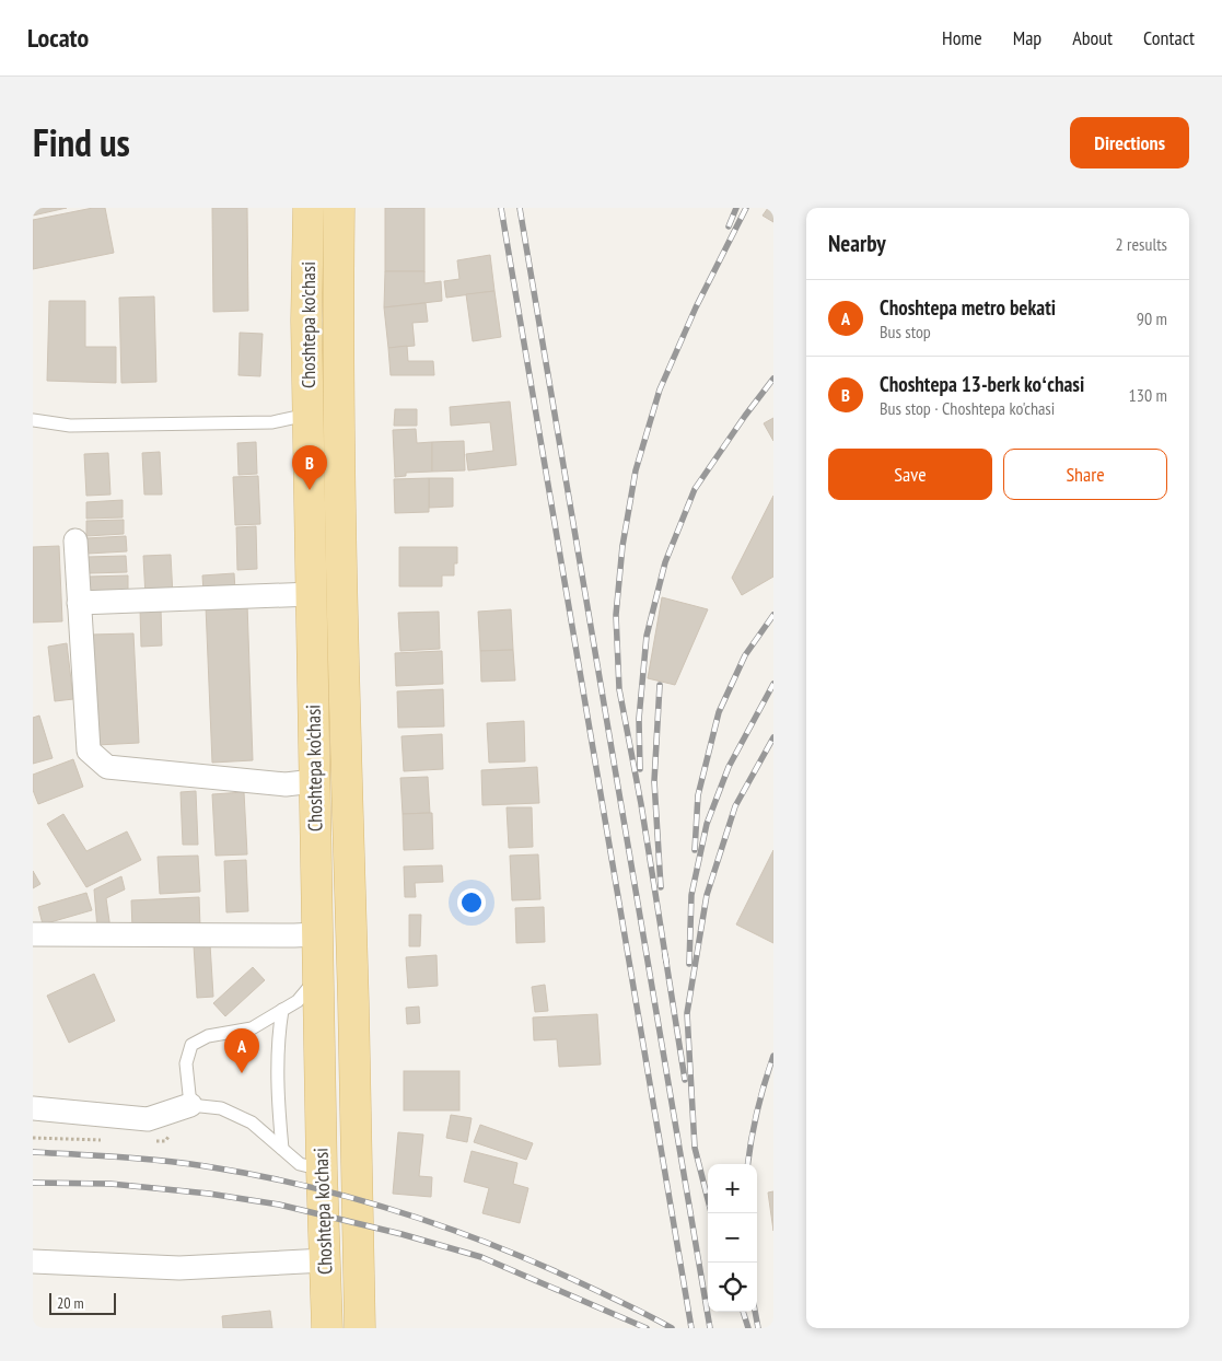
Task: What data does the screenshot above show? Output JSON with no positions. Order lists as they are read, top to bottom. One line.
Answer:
{"streets":{"main road":["Choshtepa ko'chasi"]},"scale_bar":"20 m","page":{"header":"Locato","nav":["Home","Map","About","Contact"],"title":"Find us","buttons":["Directions",["Save","Share"]],"heading":["Nearby","2 results"],"list":[{"mark":"A","name":"Choshtepa metro bekati","note":"Bus stop","value":"90 m"},{"mark":"B","name":"Choshtepa 13-berk koʻchasi","note":"Bus stop · Choshtepa ko'chasi","value":"130 m"}],"pins":["B","A"],"map_buttons":["+","−"],"scale":"20 m"}}
